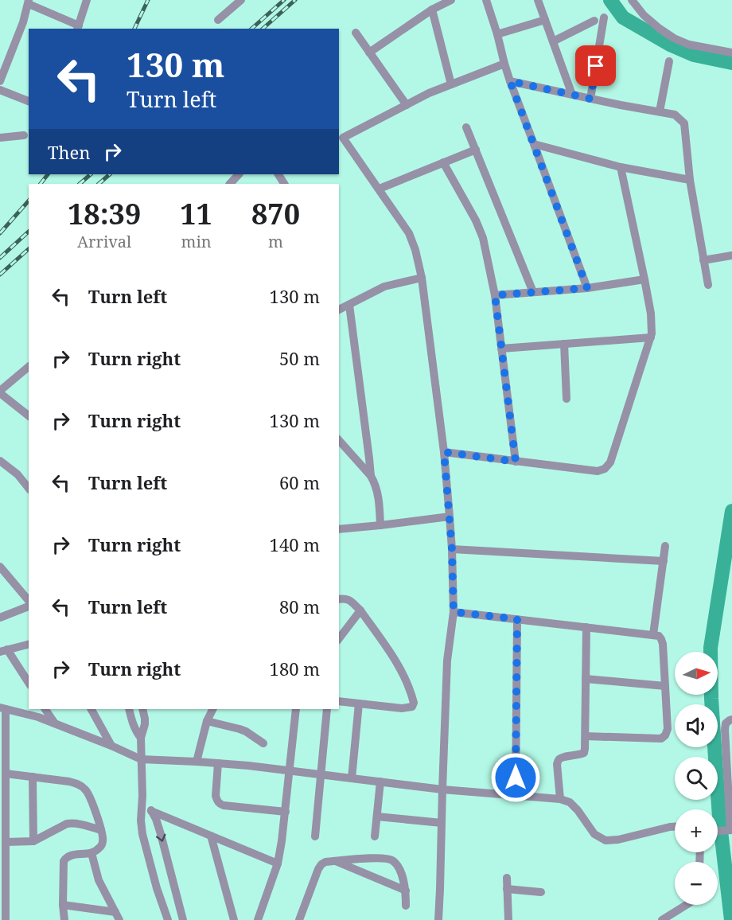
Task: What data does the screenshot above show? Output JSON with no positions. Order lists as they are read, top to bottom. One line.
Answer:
{"north":"right","page":{"turn":["130 m","Turn left"],"then":"Then","eta":["18:39","Arrival","11","min","870","m"],"list":[{"name":"Turn left","value":"130 m"},{"name":"Turn right","value":"50 m"},{"name":"Turn right","value":"130 m"},{"name":"Turn left","value":"60 m"},{"name":"Turn right","value":"140 m"},{"name":"Turn left","value":"80 m"},{"name":"Turn right","value":"180 m"}],"map_buttons":["+","−"]}}
